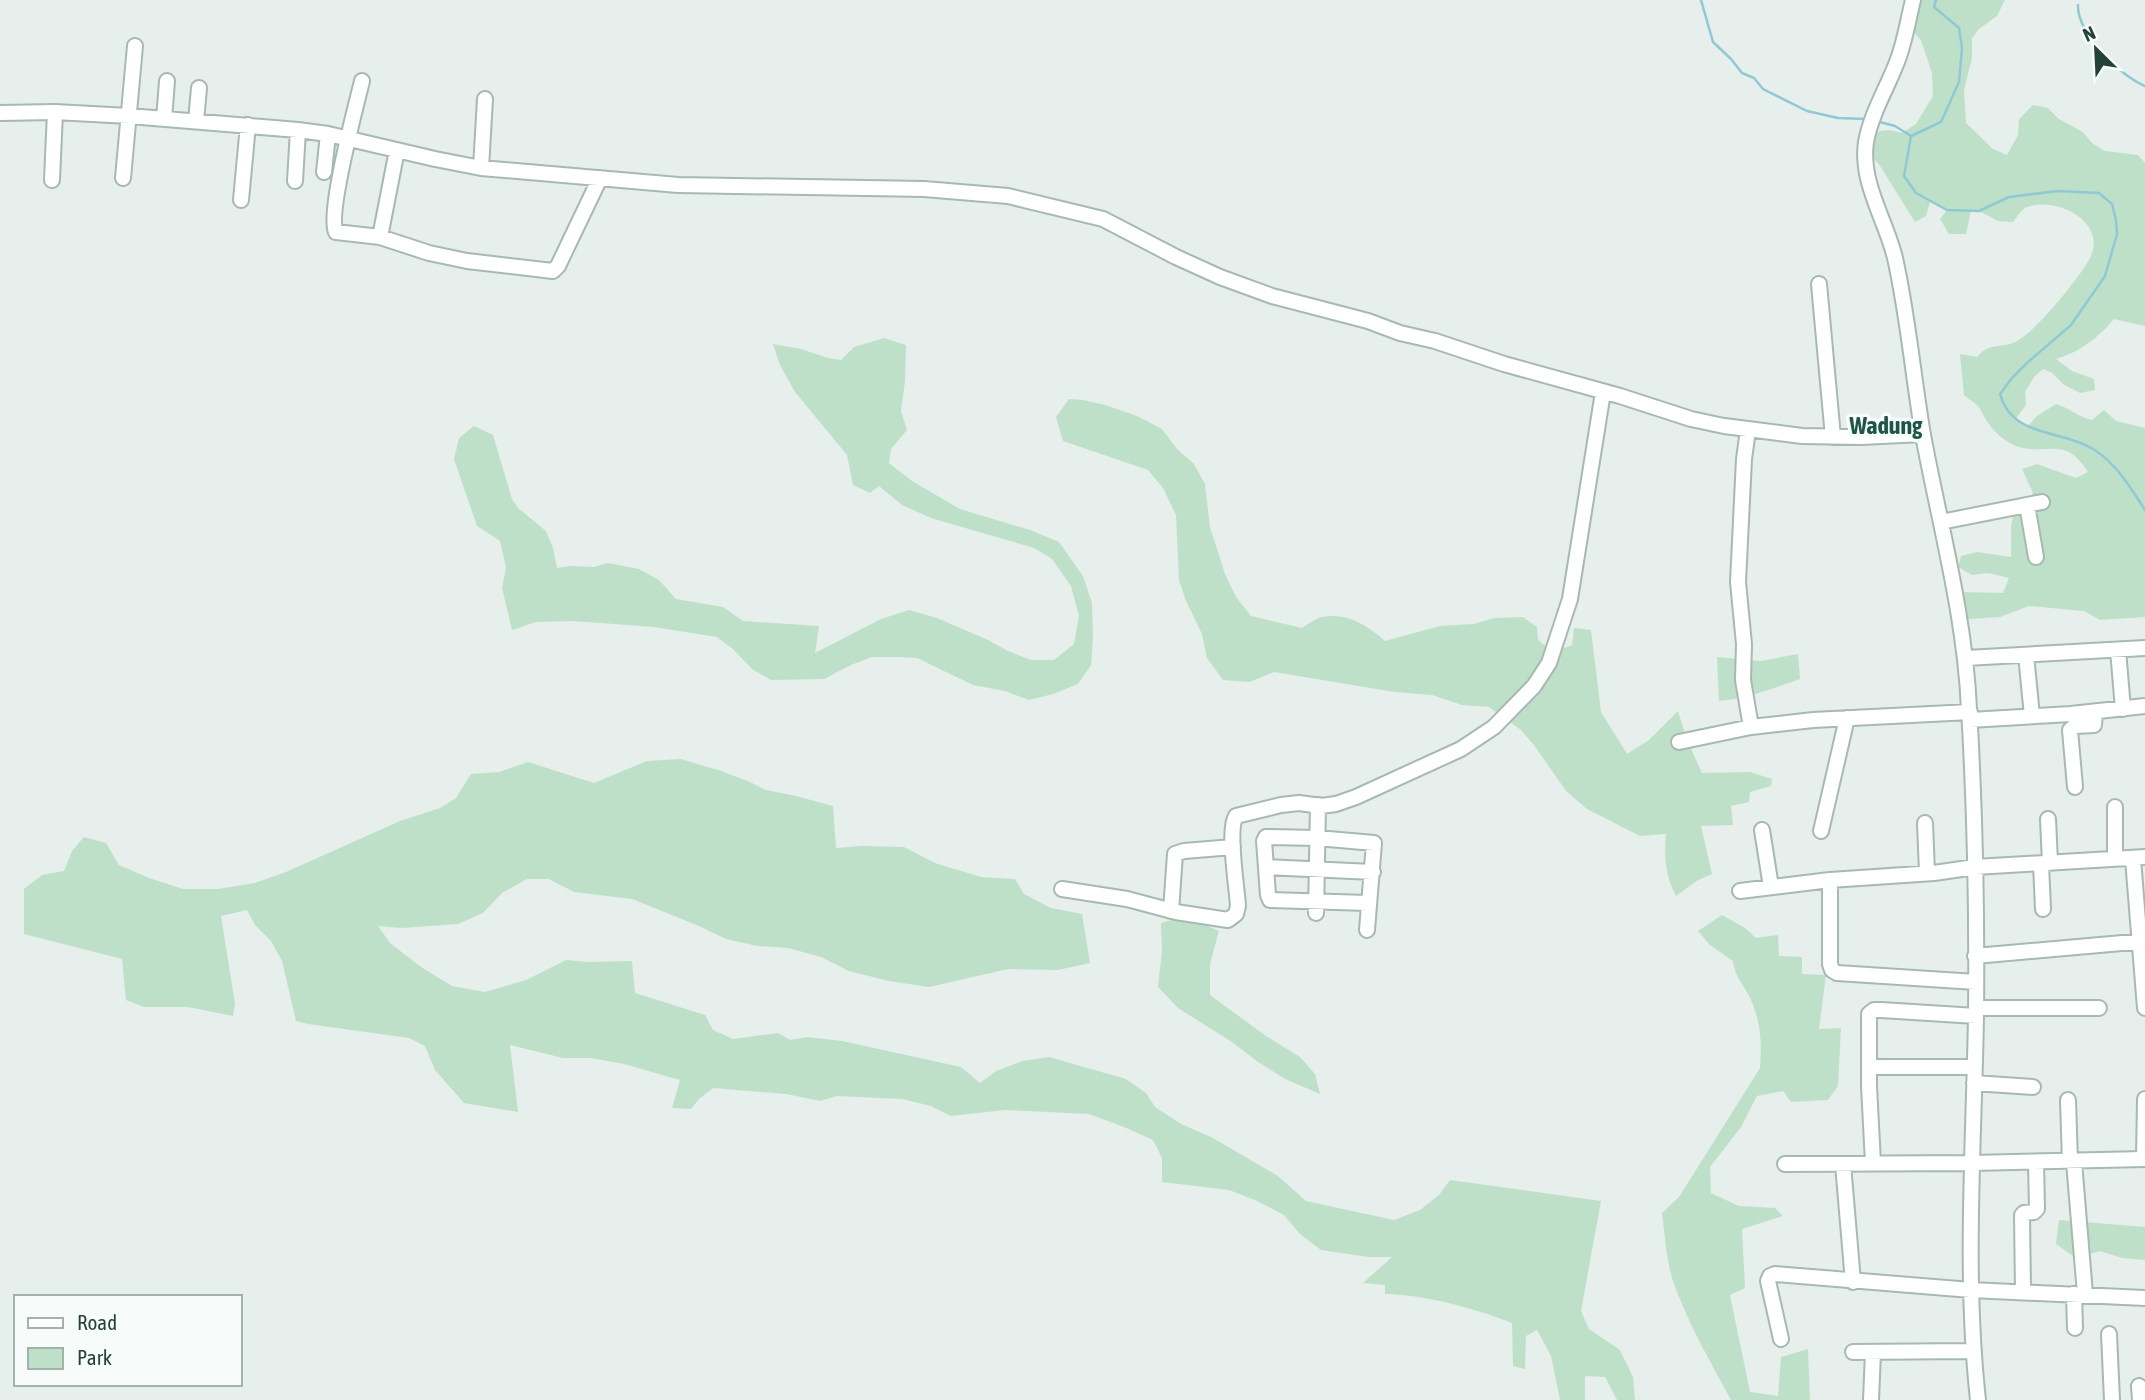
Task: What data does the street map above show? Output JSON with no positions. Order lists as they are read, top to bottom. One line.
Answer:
{"districts":["Wadung"],"legend":["Road","Park"],"north":"top left"}
